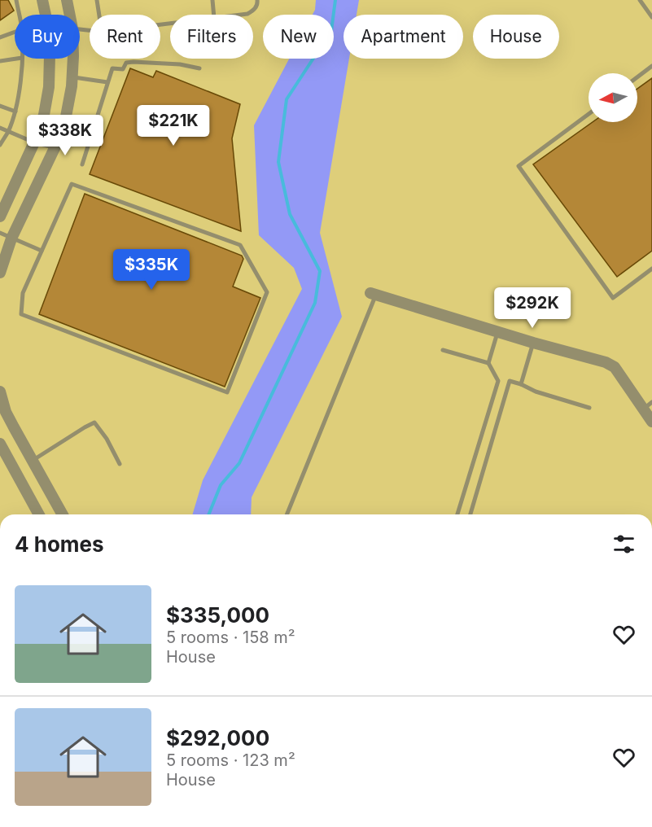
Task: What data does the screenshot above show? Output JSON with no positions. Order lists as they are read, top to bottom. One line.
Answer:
{"north":"left","page":{"chip":["Buy","Rent","Filters","New","Apartment","House"],"price":["$221K","$338K","$335K","$292K"],"heading":"4 homes","list":[{"name":"$335,000","note":"5 rooms · 158 m² · House"},{"name":"$292,000","note":"5 rooms · 123 m² · House"}]}}
